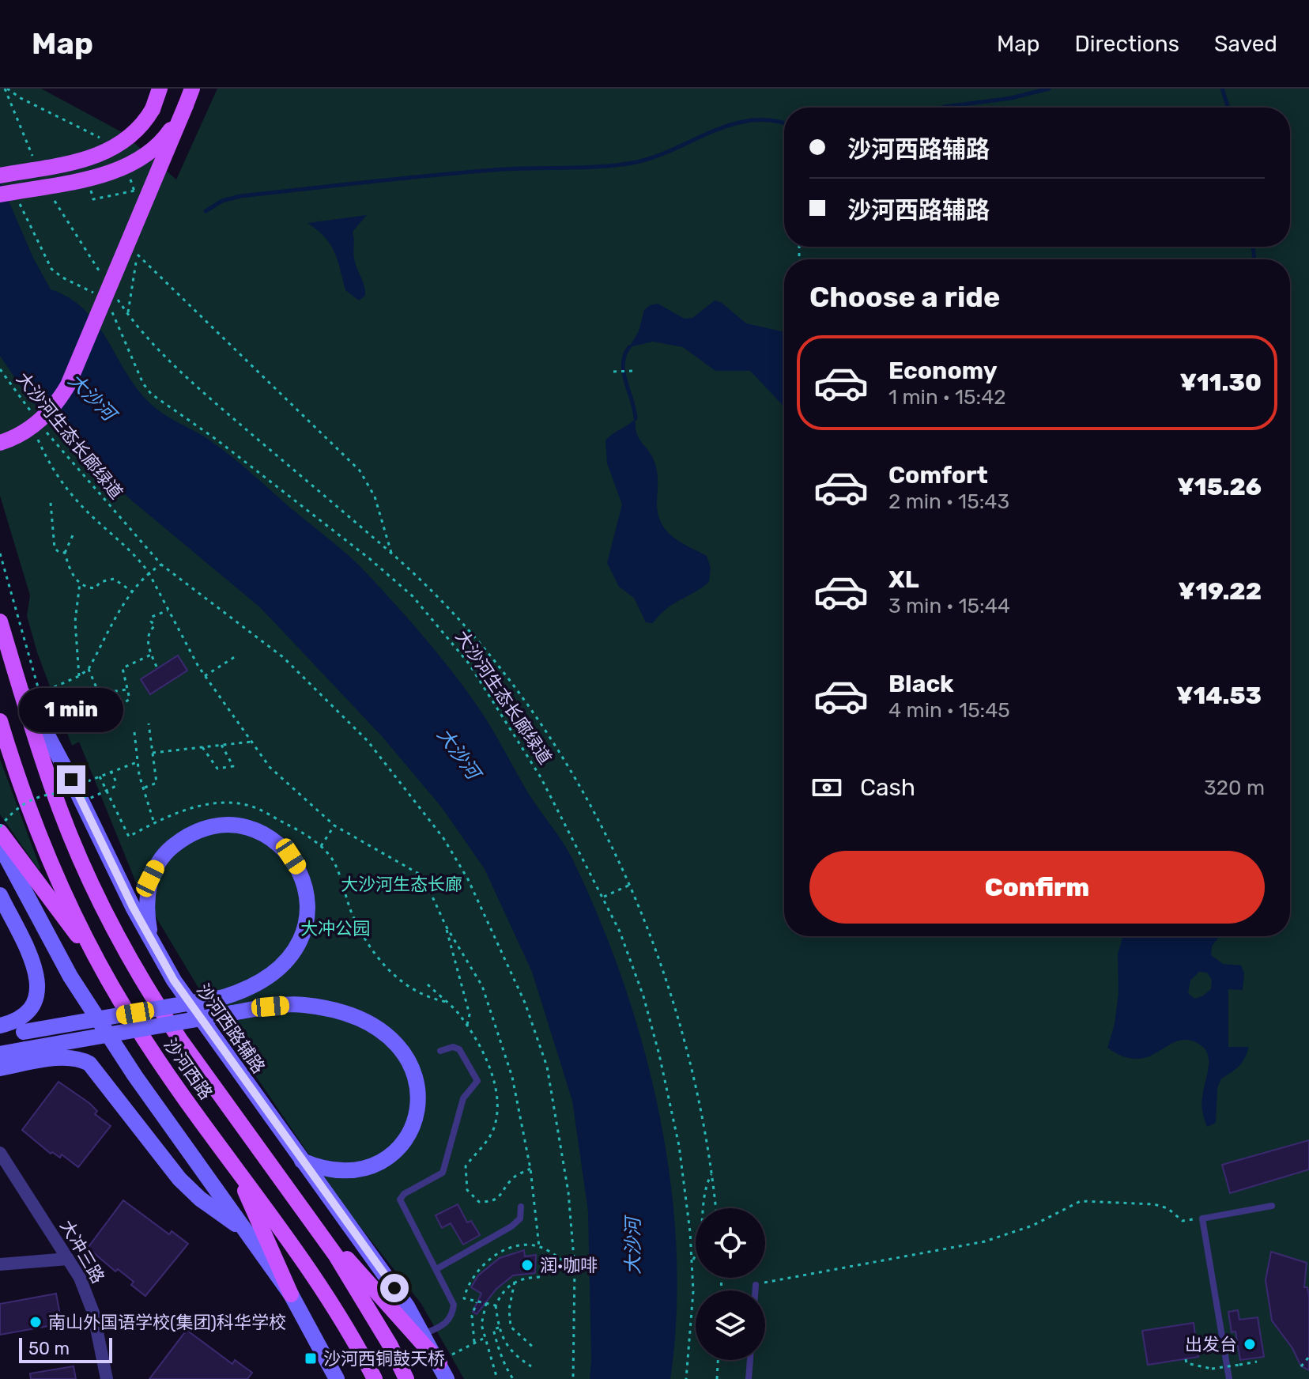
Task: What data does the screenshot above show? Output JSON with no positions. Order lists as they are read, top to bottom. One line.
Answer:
{"streets":{"main road":["沙河西路辅路","沙河西路"],"street":["大冲三路"],"path":["大沙河生态长廊绿道"]},"crossings":[["沙河西路辅路","沙河西路"]],"water":["大沙河"],"parks":["大沙河生态长廊","大冲公园"],"places":{"other":["润·咖啡","南山外国语学校(集团)科华学校","出发台"],"transit":["沙河西铜鼓天桥"]},"scale_bar":"50 m","page":{"header":"Map","nav":["Map","Directions","Saved"],"banner":["沙河西路辅路","沙河西路辅路"],"heading":"Choose a ride","list":[{"name":"Economy","note":"1 min · 15:42","value":"¥11.30"},{"name":"Comfort","note":"2 min · 15:43","value":"¥15.26"},{"name":"XL","note":"3 min · 15:44","value":"¥19.22"},{"name":"Black","note":"4 min · 15:45","value":"¥14.53"}],"bubble":"1 min","pay":["Cash","320 m"],"buttons":"Confirm","scale":"50 m"}}
